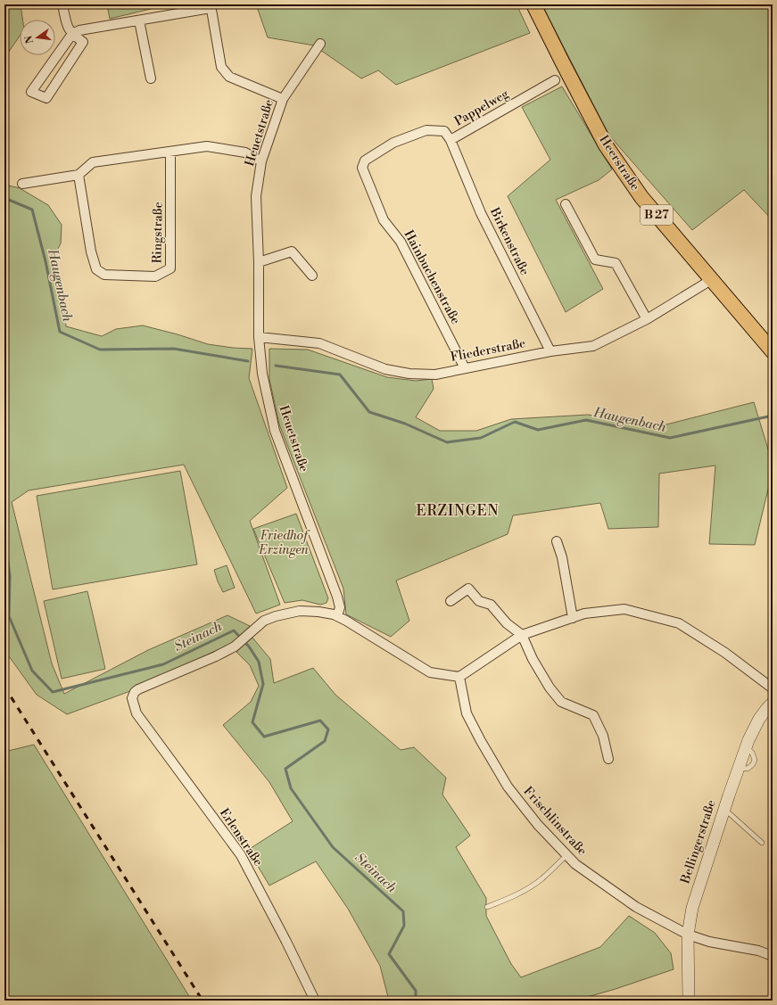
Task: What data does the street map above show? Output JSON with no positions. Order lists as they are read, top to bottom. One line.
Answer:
{"streets":{"main road":["Heerstraße","B 27"],"street":["Pappelweg","Heuetstraße","Ringstraße","Birkenstraße","Hainbuchenstraße","Fliederstraße","Frischlinstraße","Erlenstraße","Bellingerstraße"]},"crossings":[["Pappelweg","Birkenstraße"],["Pappelweg","Hainbuchenstraße"],["Heuetstraße","Fliederstraße"],["Heuetstraße","Erlenstraße"],["Heerstraße","Fliederstraße"],["Birkenstraße","Fliederstraße"],["Hainbuchenstraße","Fliederstraße"],["Frischlinstraße","Bellingerstraße"]],"districts":["ERZINGEN"],"water":["Haugenbach","Steinach"],"parks":["Friedhof Erzingen"],"north":"left"}
